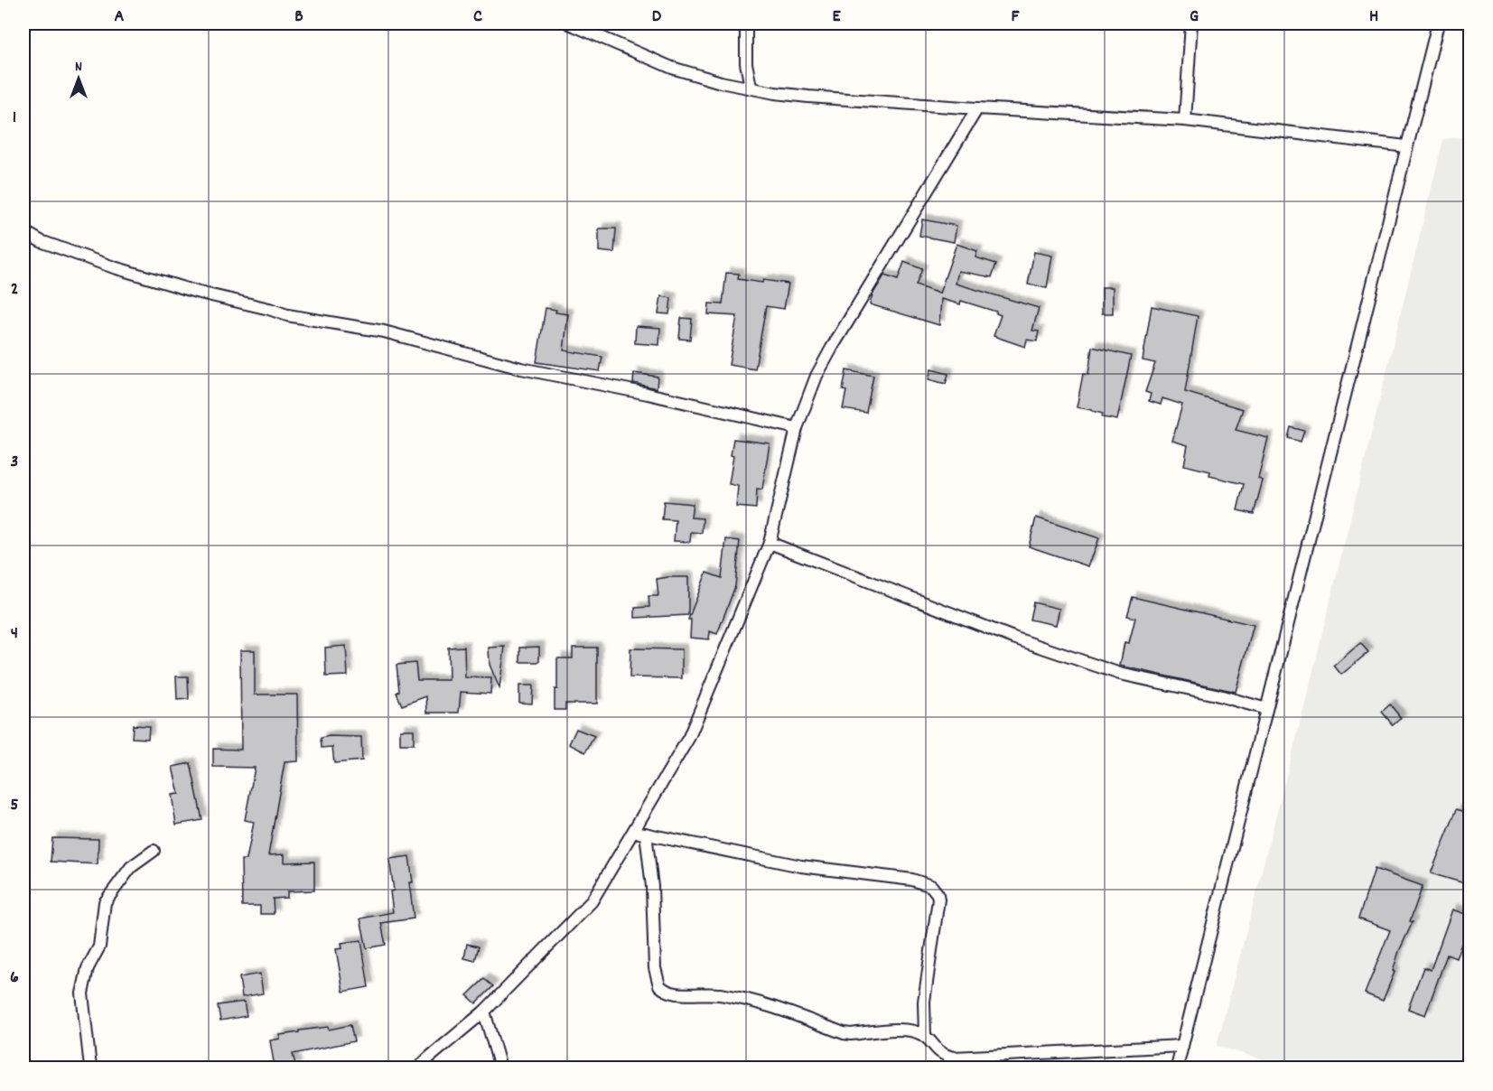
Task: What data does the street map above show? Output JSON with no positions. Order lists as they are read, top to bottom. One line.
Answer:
{"north":"top","grid":{"columns":["A","B","C","D","E","F","G","H"],"rows":["1","2","3","4","5","6"]}}
